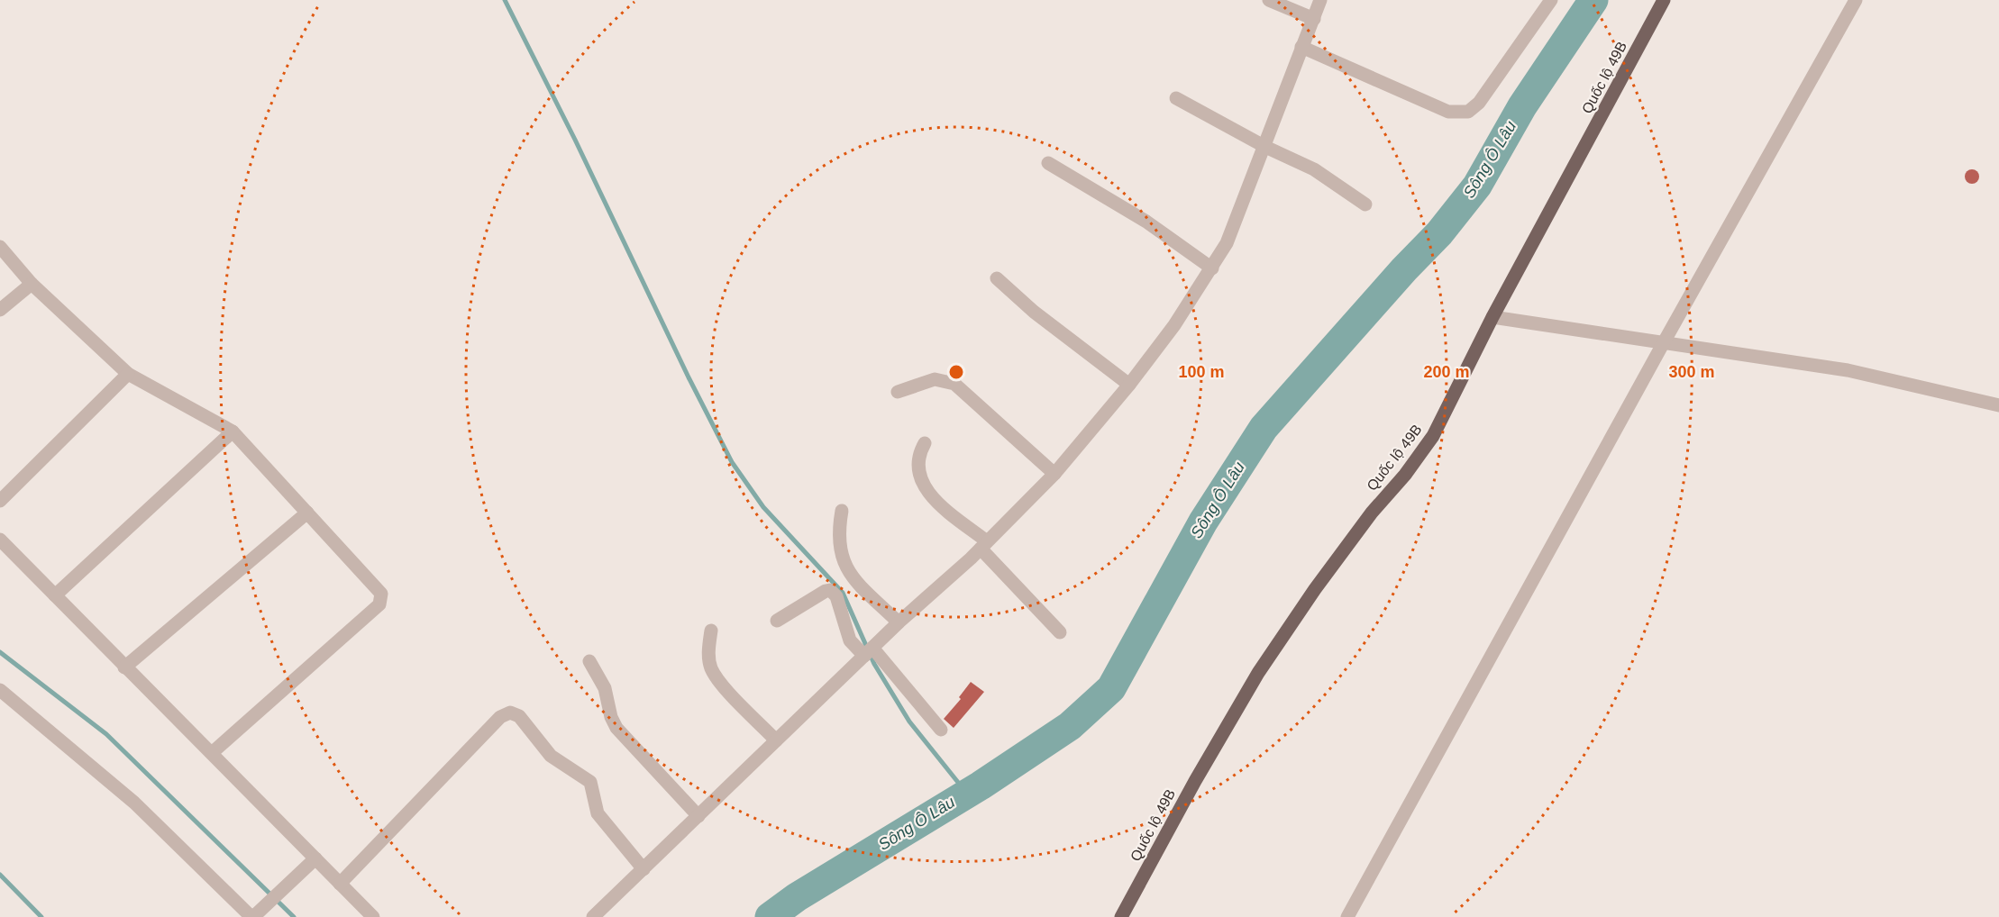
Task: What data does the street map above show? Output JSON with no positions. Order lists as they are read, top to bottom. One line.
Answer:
{"streets":{"main road":["Quốc lộ 49B"]},"water":["Sông Ô Lâu"],"rings":["100 m","200 m","300 m"]}
